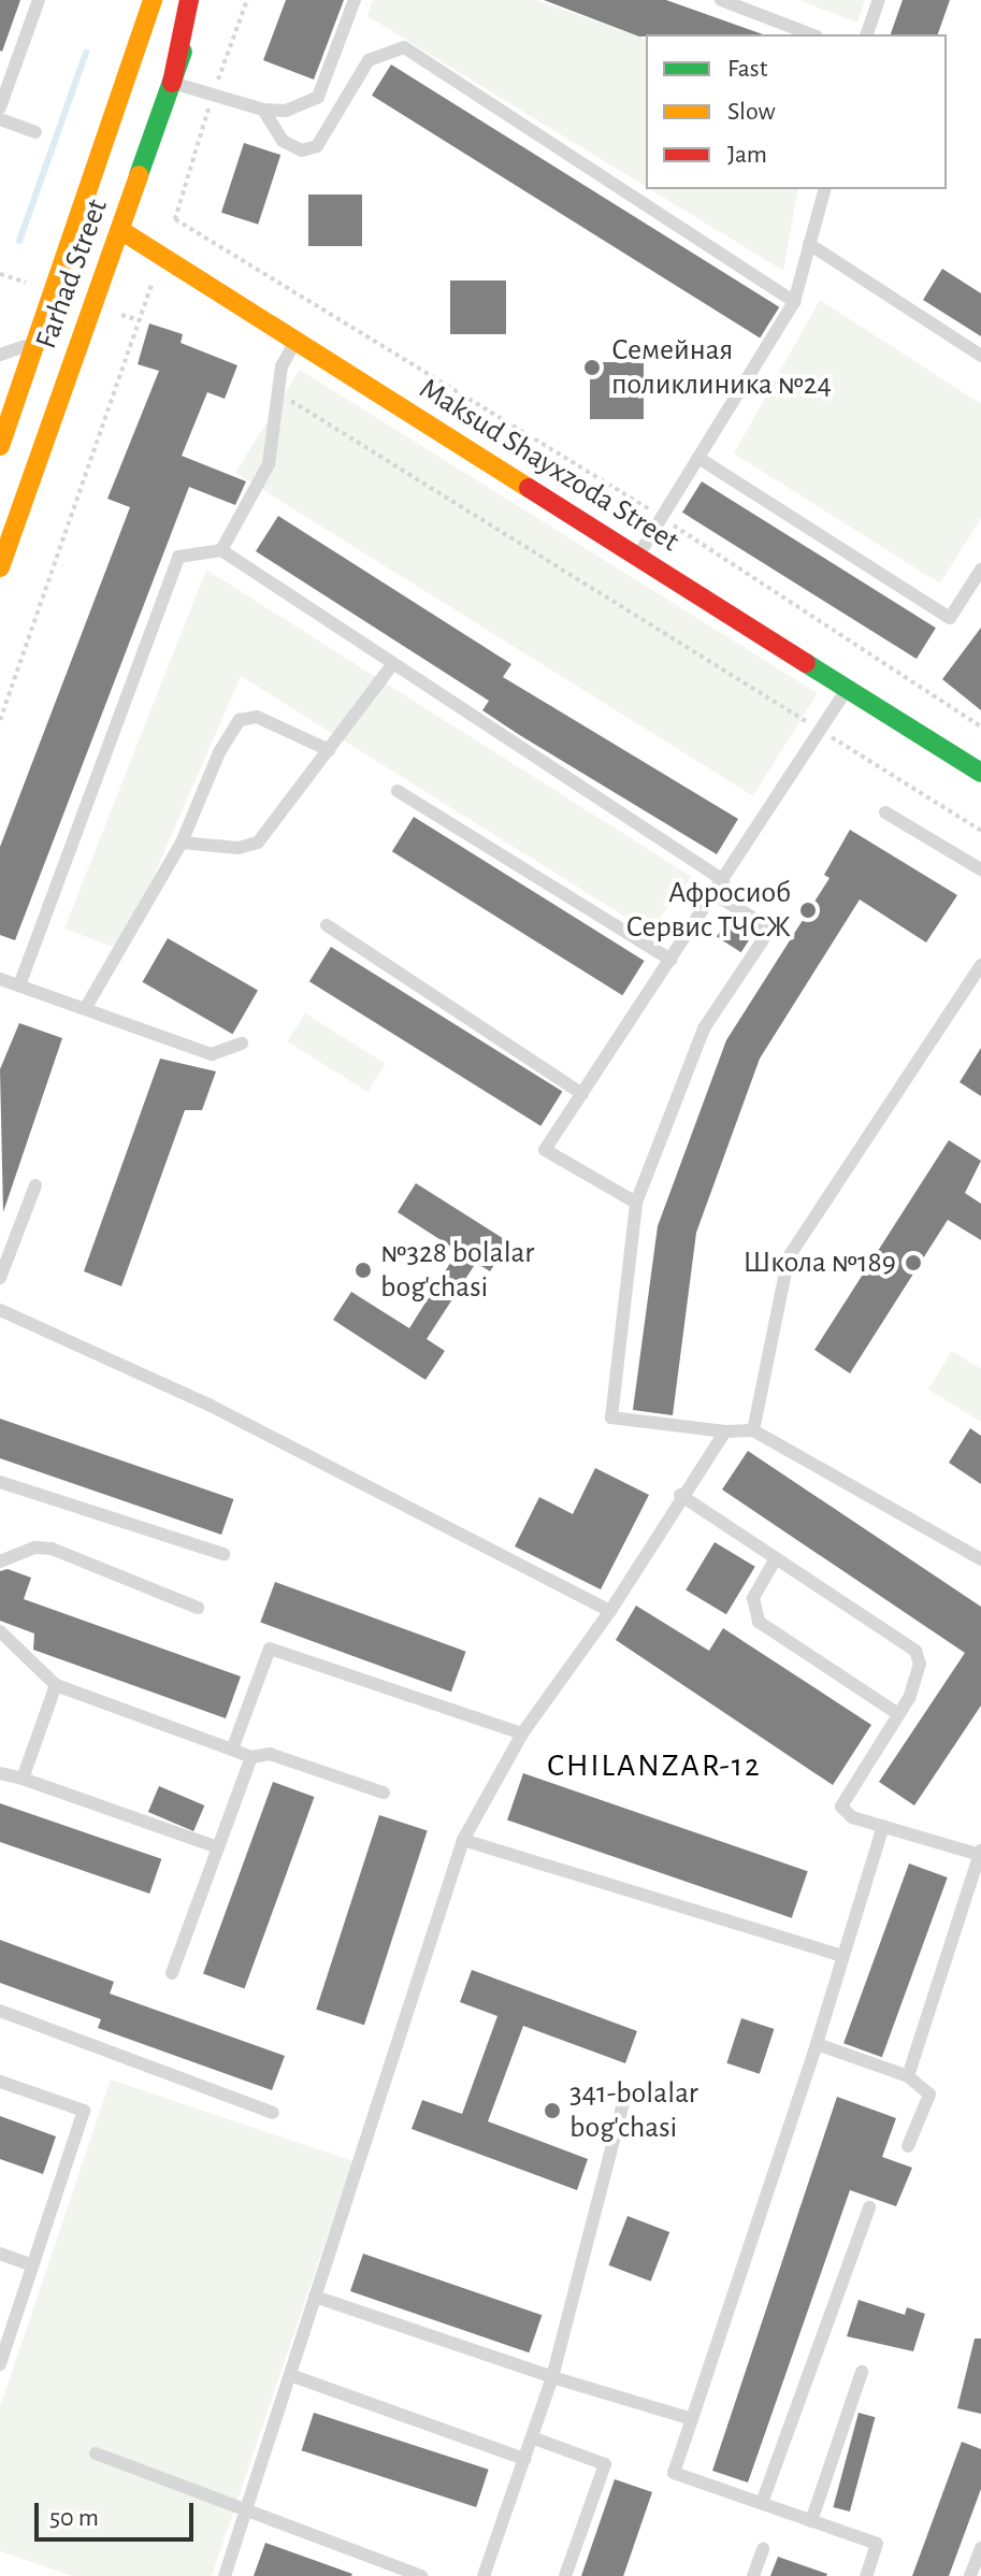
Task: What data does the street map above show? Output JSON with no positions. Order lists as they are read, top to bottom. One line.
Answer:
{"streets":{"main road":["Farhad Street","Maksud Shayxzoda Street"]},"crossings":[["Farhad Street","Maksud Shayxzoda Street"]],"districts":["CHILANZAR-12"],"places":["Семейная поликлиника №24","Афросиоб Сервис ТЧСЖ","Школа №189","№328 bolalar bog'chasi","341-bolalar bog'chasi"],"legend":["Fast","Slow","Jam"],"scale_bar":"50 m"}
